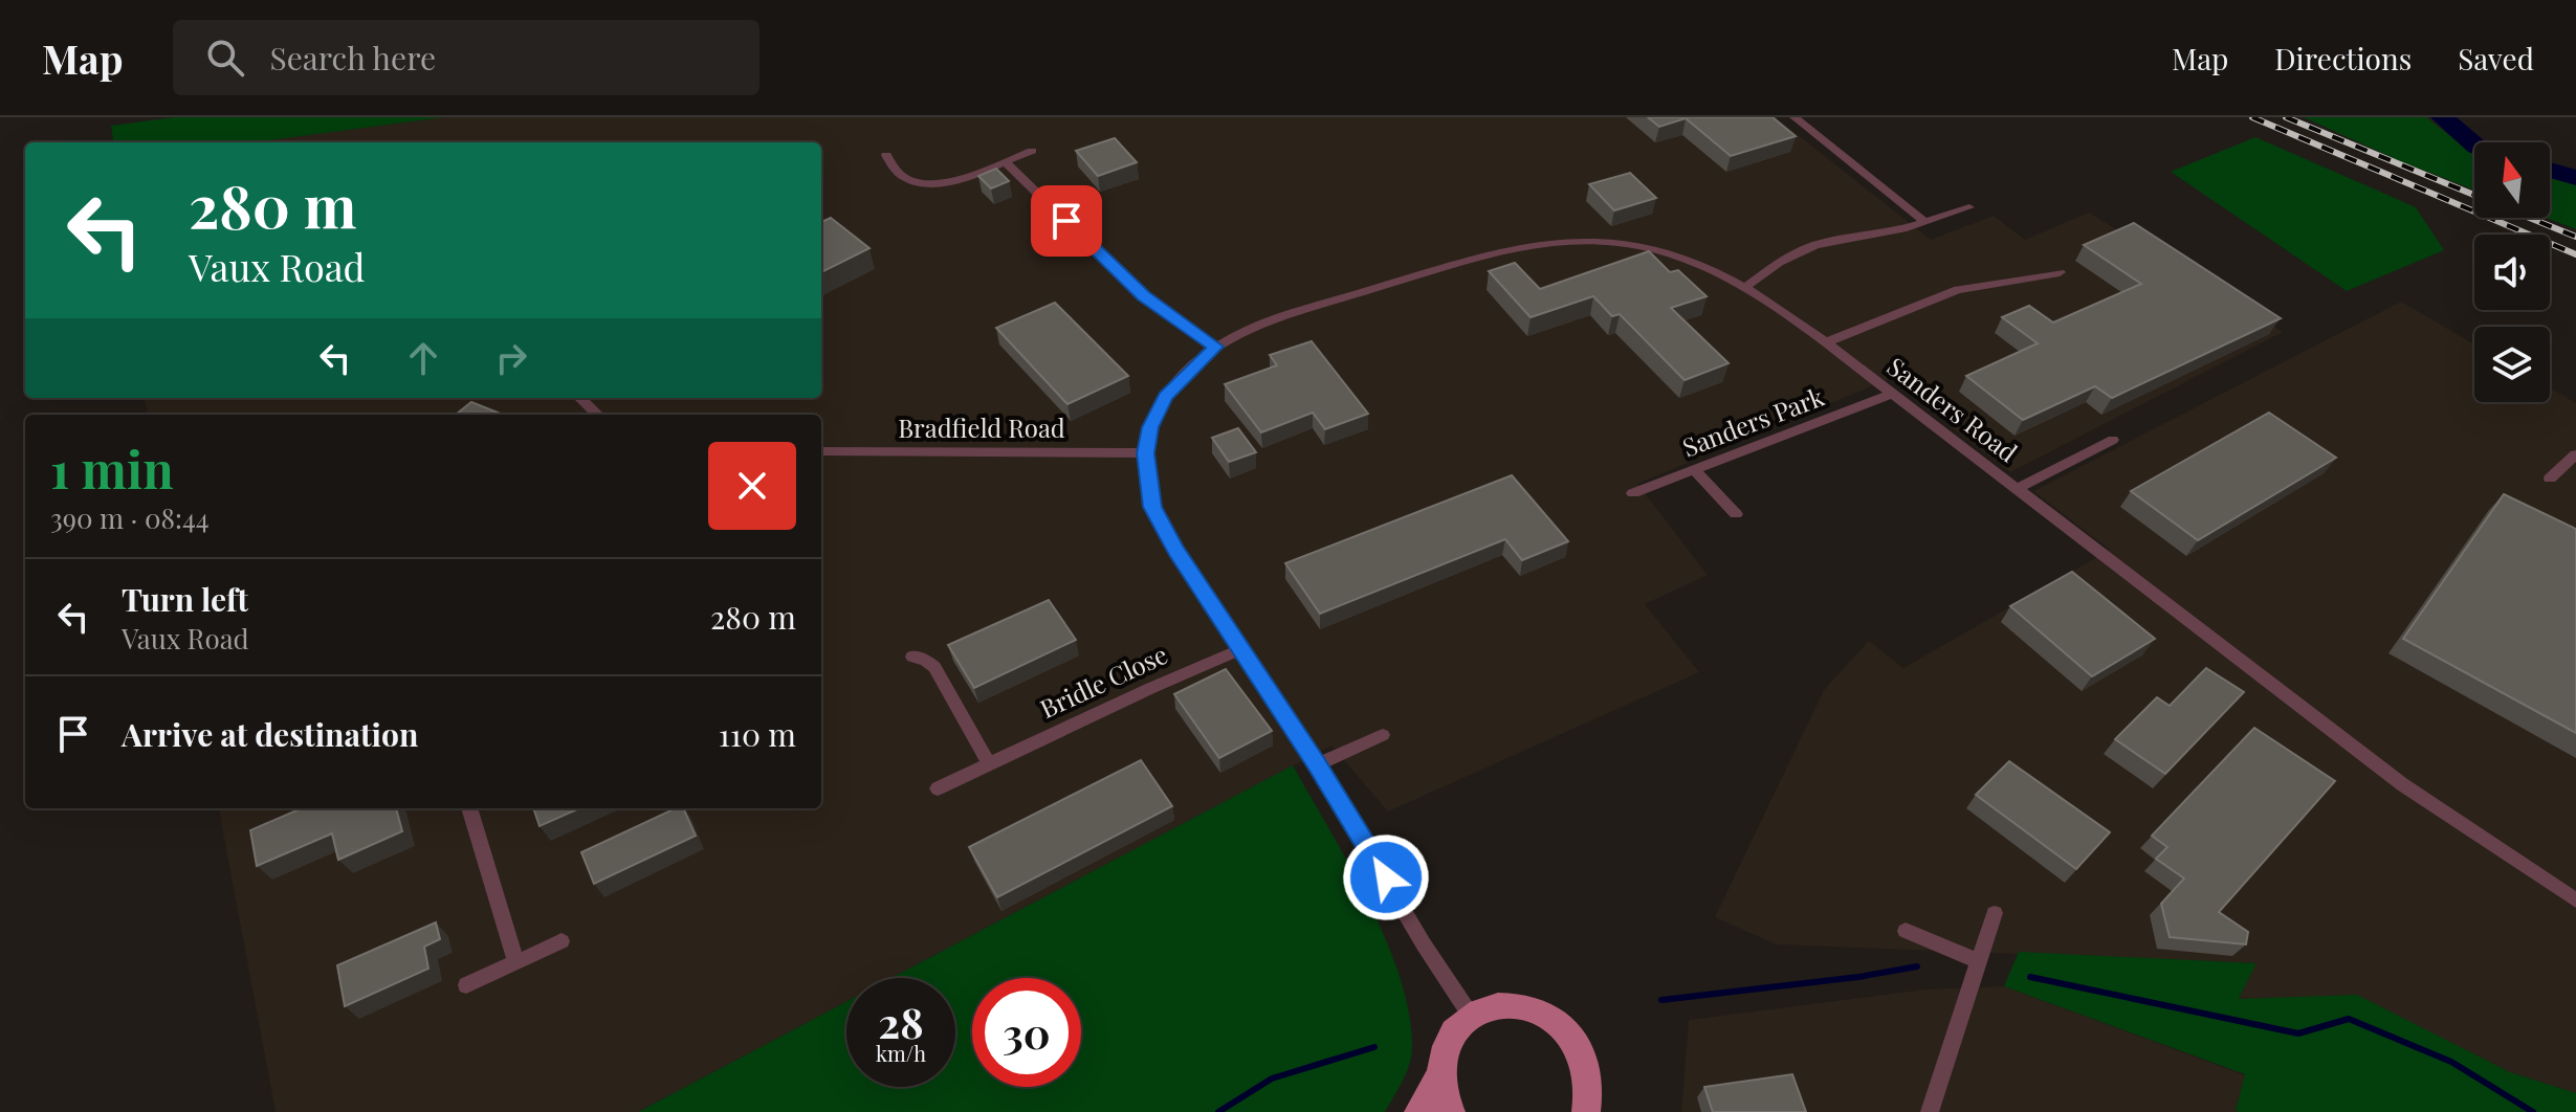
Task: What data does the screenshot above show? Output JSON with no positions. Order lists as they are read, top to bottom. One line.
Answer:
{"streets":{"street":["Sanders Road","Sanders Park","Bradfield Road","Bridle Close"]},"crossings":[["Sanders Road","Sanders Park"]],"north":"top","page":{"header":"Map","search":"Search here","nav":["Map","Directions","Saved"],"turn":["280 m","Vaux Road"],"heading":["1 min","390 m · 08:44"],"list":[{"name":"Turn left","note":"Vaux Road","value":"280 m"},{"name":"Arrive at destination","value":"110 m"}],"speed":"28 km/h","limit":"30"}}
